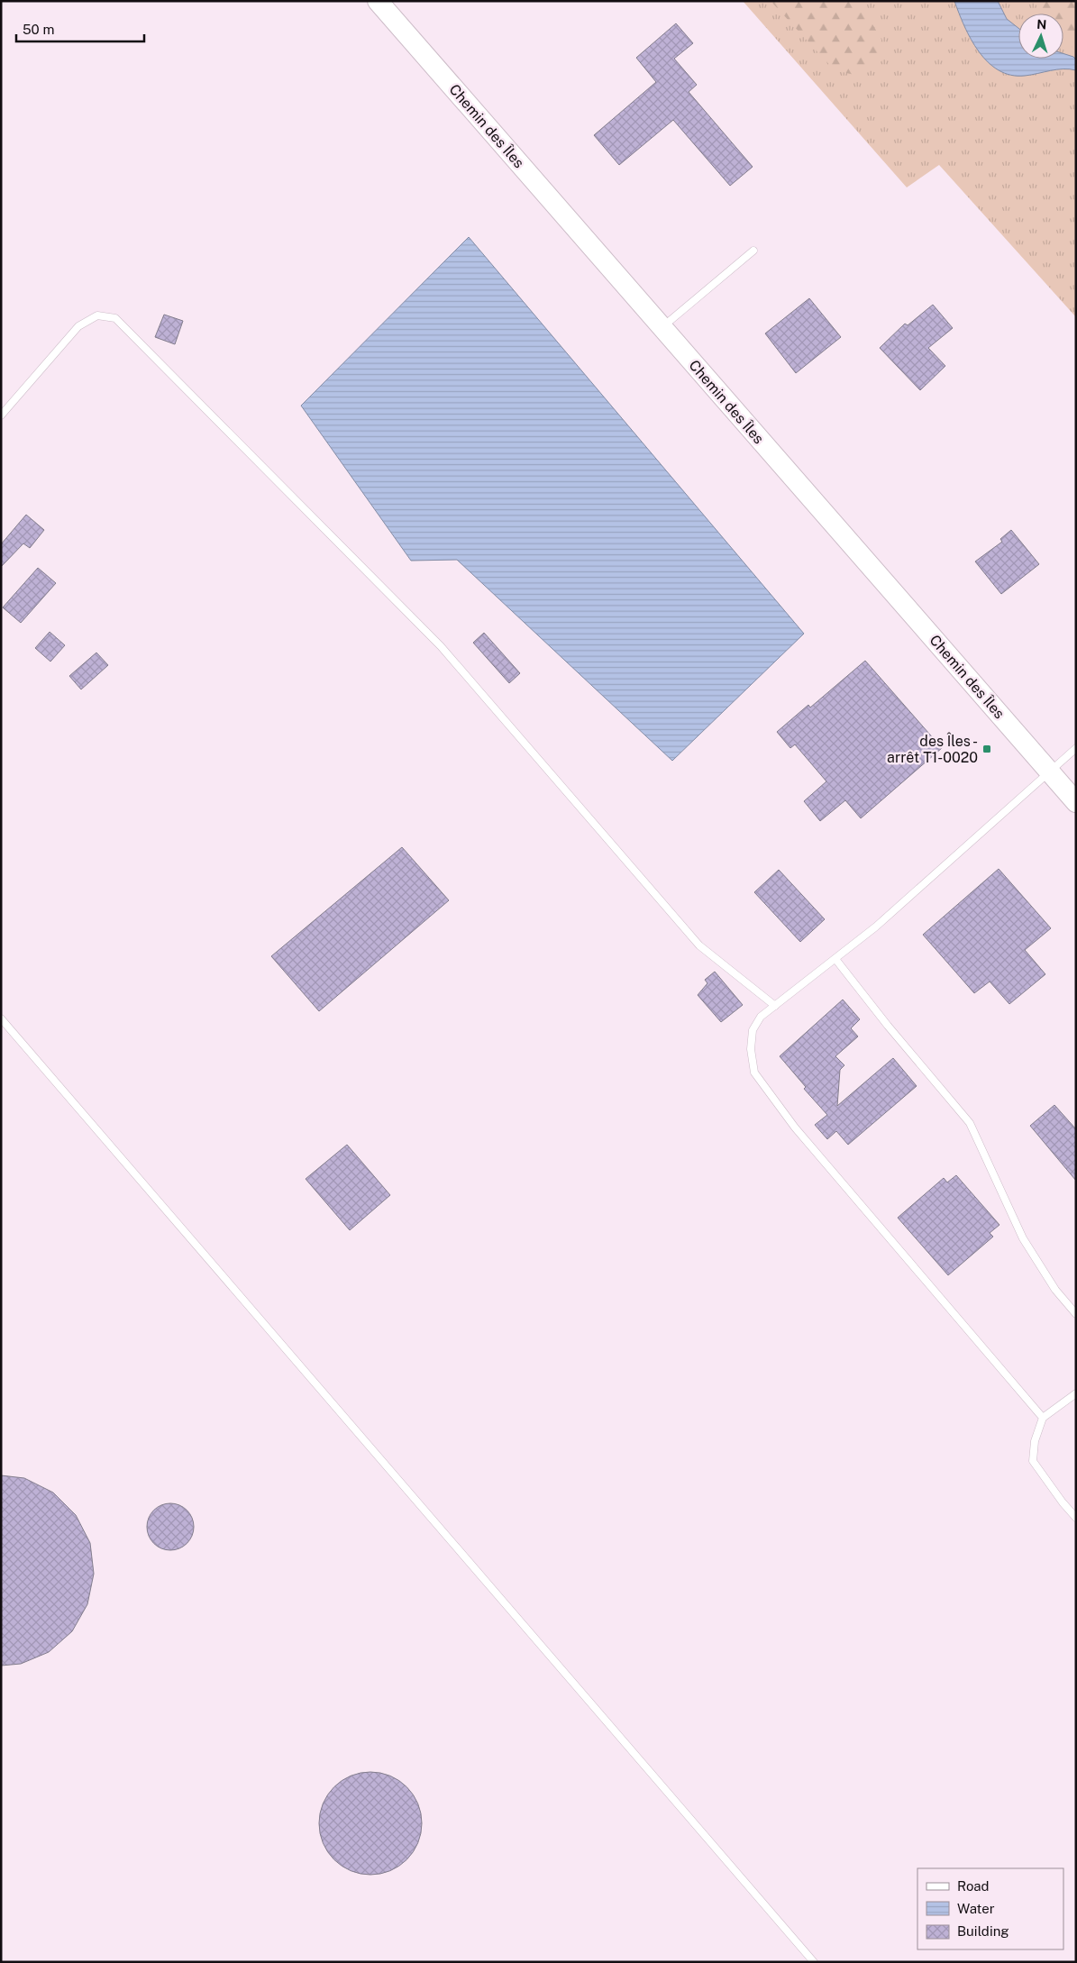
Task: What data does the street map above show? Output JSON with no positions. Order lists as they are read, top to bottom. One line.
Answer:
{"streets":{"main road":["Chemin des Îles"]},"places":{"transit":["des Îles - arrêt T1-0020"]},"legend":["Road","Water","Building"],"scale_bar":"50 m","north":"top"}
